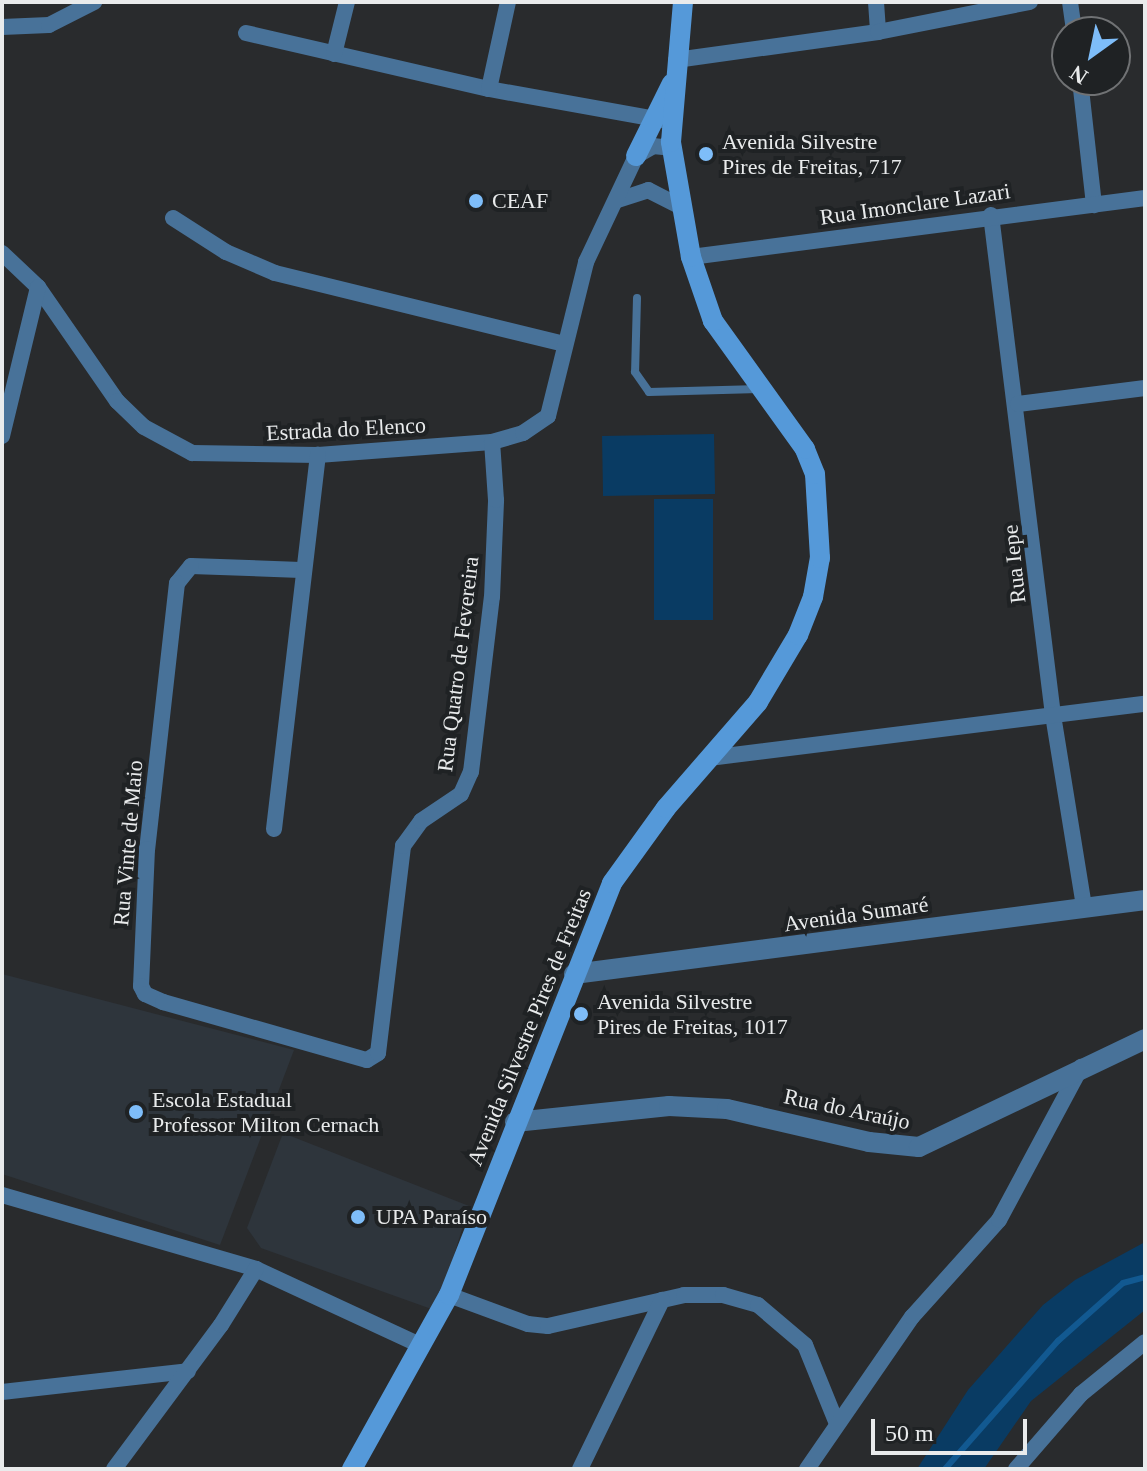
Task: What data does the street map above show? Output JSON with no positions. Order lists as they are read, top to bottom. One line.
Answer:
{"streets":{"main road":["Avenida Silvestre Pires de Freitas"],"street":["Rua Imonclare Lazari","Estrada do Elenco","Rua Iepe","Rua Quatro de Fevereira","Rua Vinte de Maio","Avenida Sumaré","Rua do Araújo"]},"crossings":[["Rua Imonclare Lazari","Rua Iepe"],["Rua Imonclare Lazari","Avenida Silvestre Pires de Freitas"],["Estrada do Elenco","Rua Quatro de Fevereira"],["Rua Iepe","Avenida Sumaré"],["Rua Quatro de Fevereira","Rua Vinte de Maio"],["Avenida Sumaré","Avenida Silvestre Pires de Freitas"],["Avenida Silvestre Pires de Freitas","Rua do Araújo"]],"places":["Avenida Silvestre Pires de Freitas, 717","CEAF","Avenida Silvestre Pires de Freitas, 1017","Escola Estadual Professor Milton Cernach","UPA Paraíso"],"scale_bar":"50 m","north":"bottom left"}
